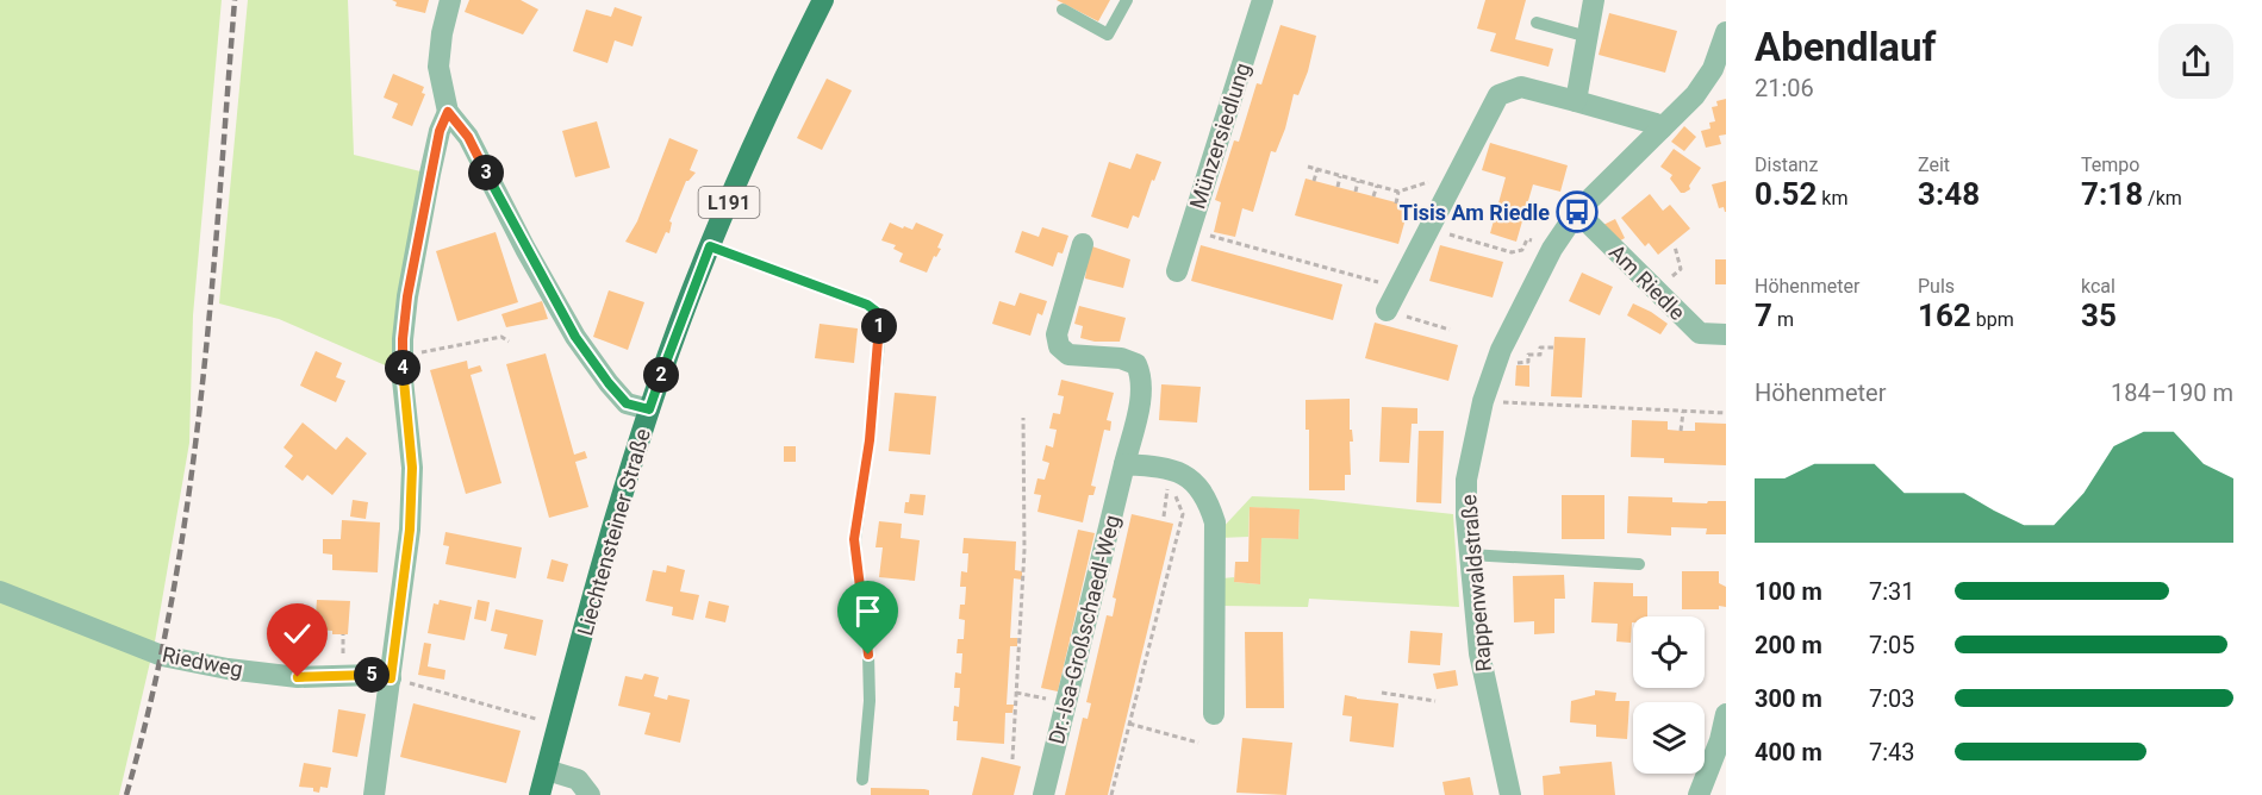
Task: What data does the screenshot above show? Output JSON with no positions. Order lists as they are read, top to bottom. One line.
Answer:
{"streets":{"main road":["L191","Liechtensteiner Straße"],"street":["Münzersiedlung","Am Riedle","Rappenwaldstraße","Dr.-Isa-Großschaedl-Weg","Riedweg"]},"crossings":[["Am Riedle","Rappenwaldstraße"]],"places":{"bus stop":["Tisis Am Riedle"]},"page":{"heading":["Abendlauf","21:06"],"stats":[["Distanz","0.52 km"],["Zeit","3:48"],["Tempo","7:18 /km"],["Höhenmeter","7 m"],["Puls","162 bpm"],["kcal","35"]],"pins":["3","1","4","2","5"],"chart":["Höhenmeter","184–190 m"],"list":[{"name":"100 m","note":"7:31"},{"name":"200 m","note":"7:05"},{"name":"300 m","note":"7:03"},{"name":"400 m","note":"7:43"}]}}
